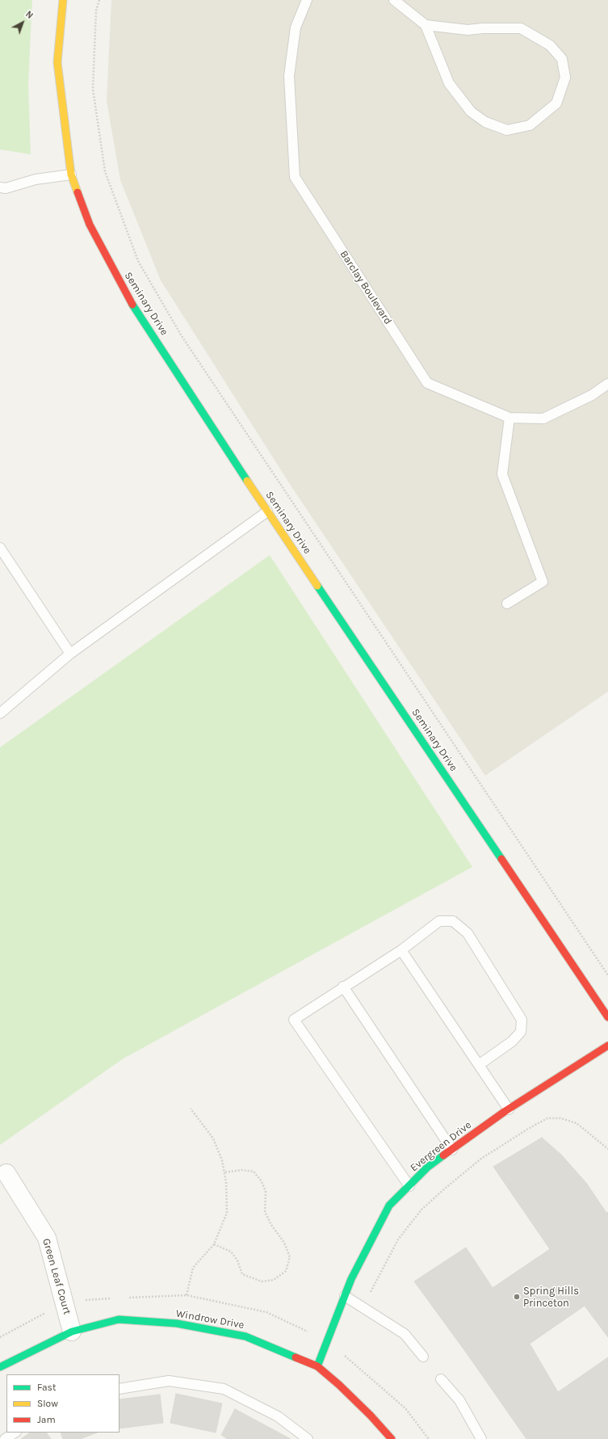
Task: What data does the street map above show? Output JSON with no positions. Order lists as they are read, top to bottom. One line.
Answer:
{"streets":{"street":["Seminary Drive","Evergreen Drive","Green Leaf Court","Windrow Drive"],"lane":["Barclay Boulevard"]},"crossings":[["Evergreen Drive","Windrow Drive"],["Green Leaf Court","Windrow Drive"]],"places":["Spring Hills Princeton"],"legend":["Fast","Slow","Jam"],"north":"top right"}
